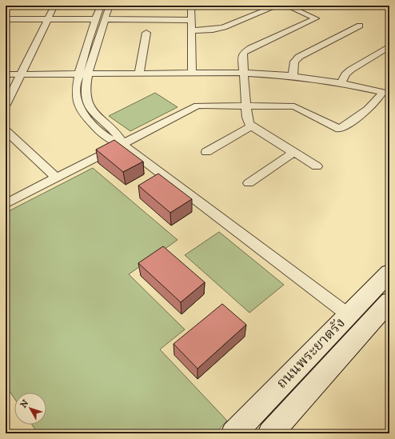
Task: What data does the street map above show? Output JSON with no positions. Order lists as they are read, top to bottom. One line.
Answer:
{"streets":{"main road":["ถนนพระยาตรัง"]},"north":"top left"}
